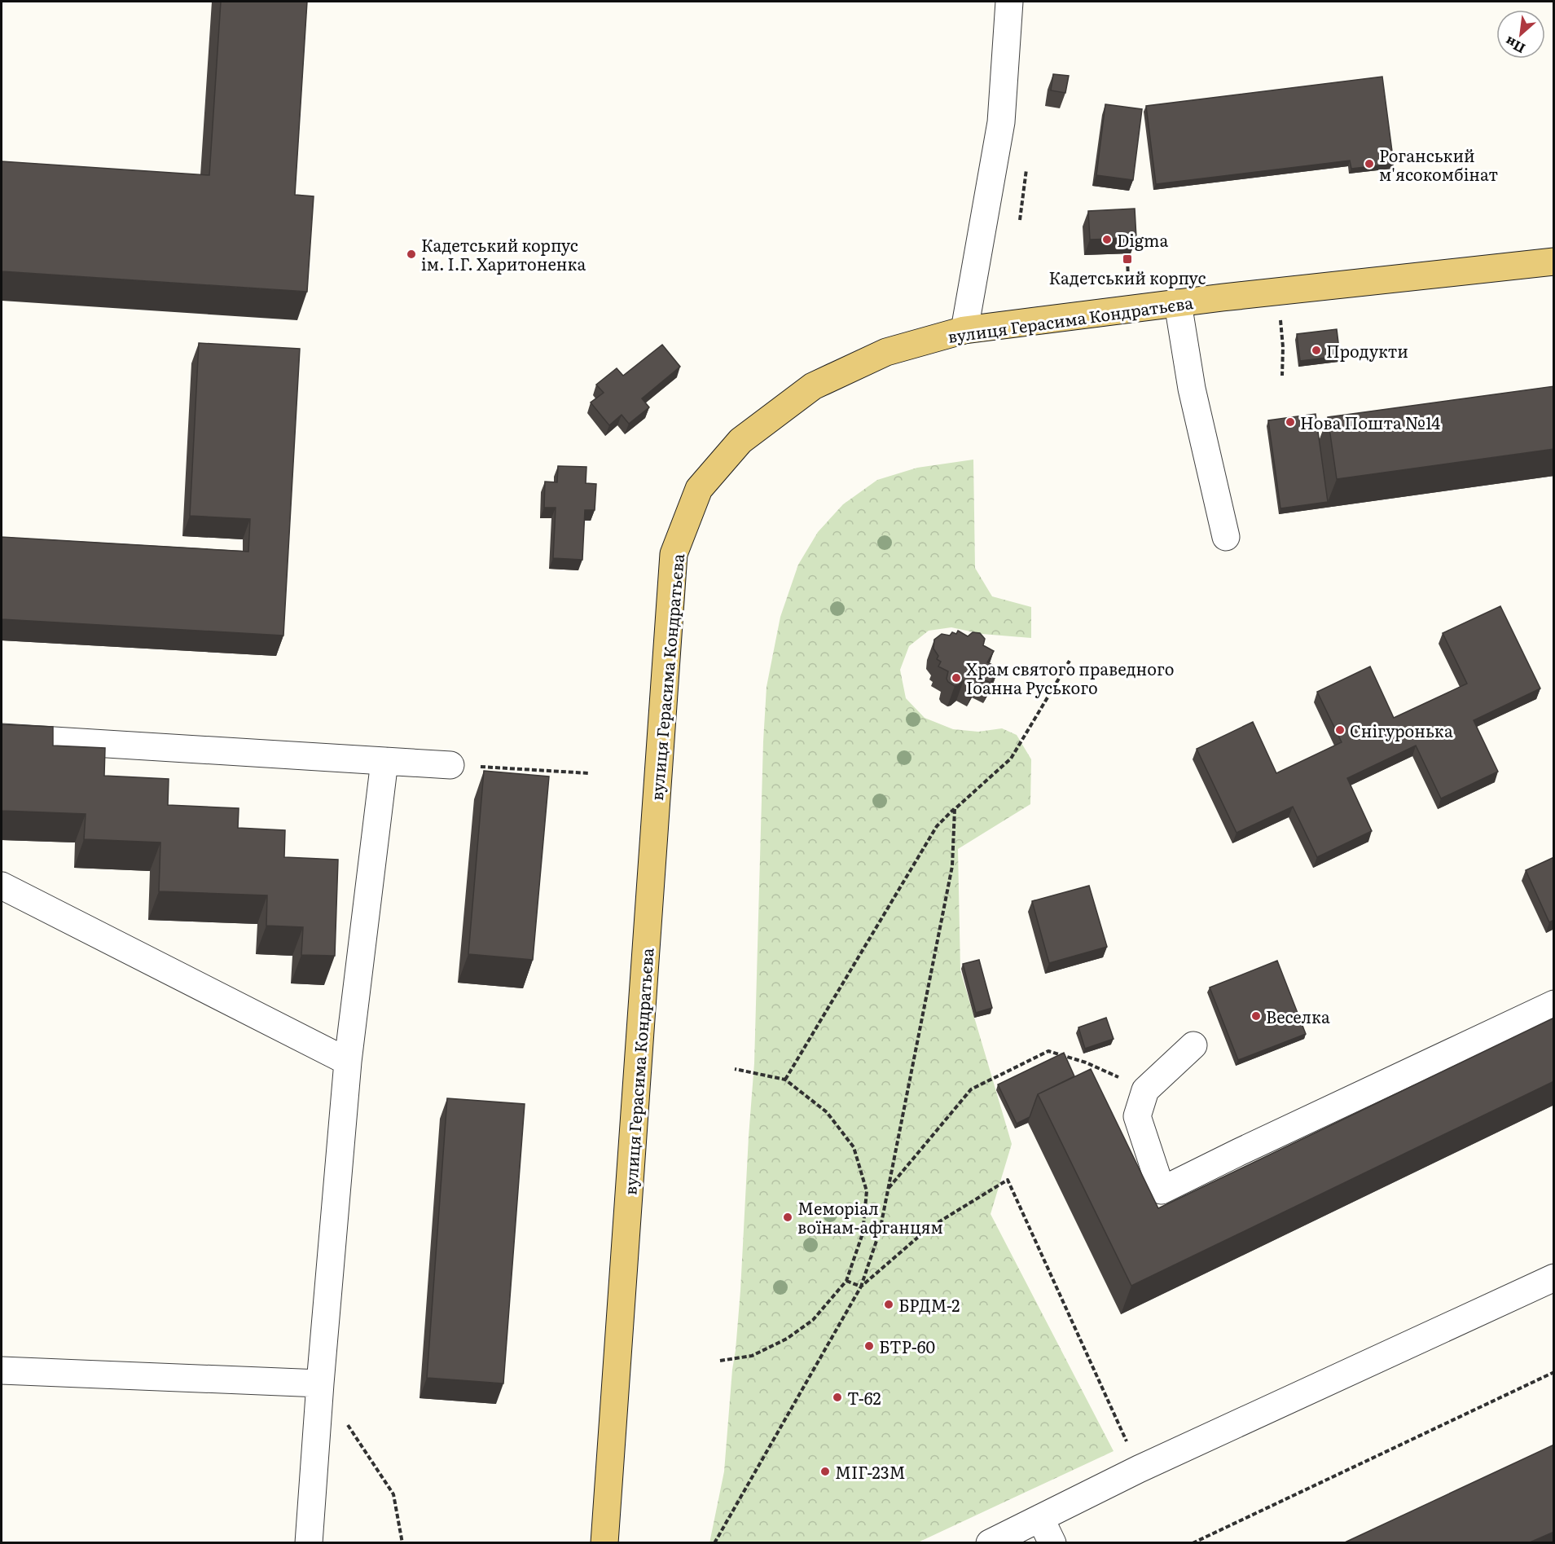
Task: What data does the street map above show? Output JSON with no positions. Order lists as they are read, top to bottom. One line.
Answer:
{"streets":{"main road":["вулиця Герасима Кондратьєва"]},"places":{"other":["Роганський м'ясокомбінат","Digma","Кадетський корпус ім. І.Г. Харитоненка","Продукти","Нова Пошта №14","Храм святого праведного Іоанна Руського","Снігуронька","Веселка","Меморіал воїнам-афганцям","БРДМ-2","БТР-60","Т-62","МІГ-23М"],"transit":["Кадетський корпус"]},"north":"bottom left"}
